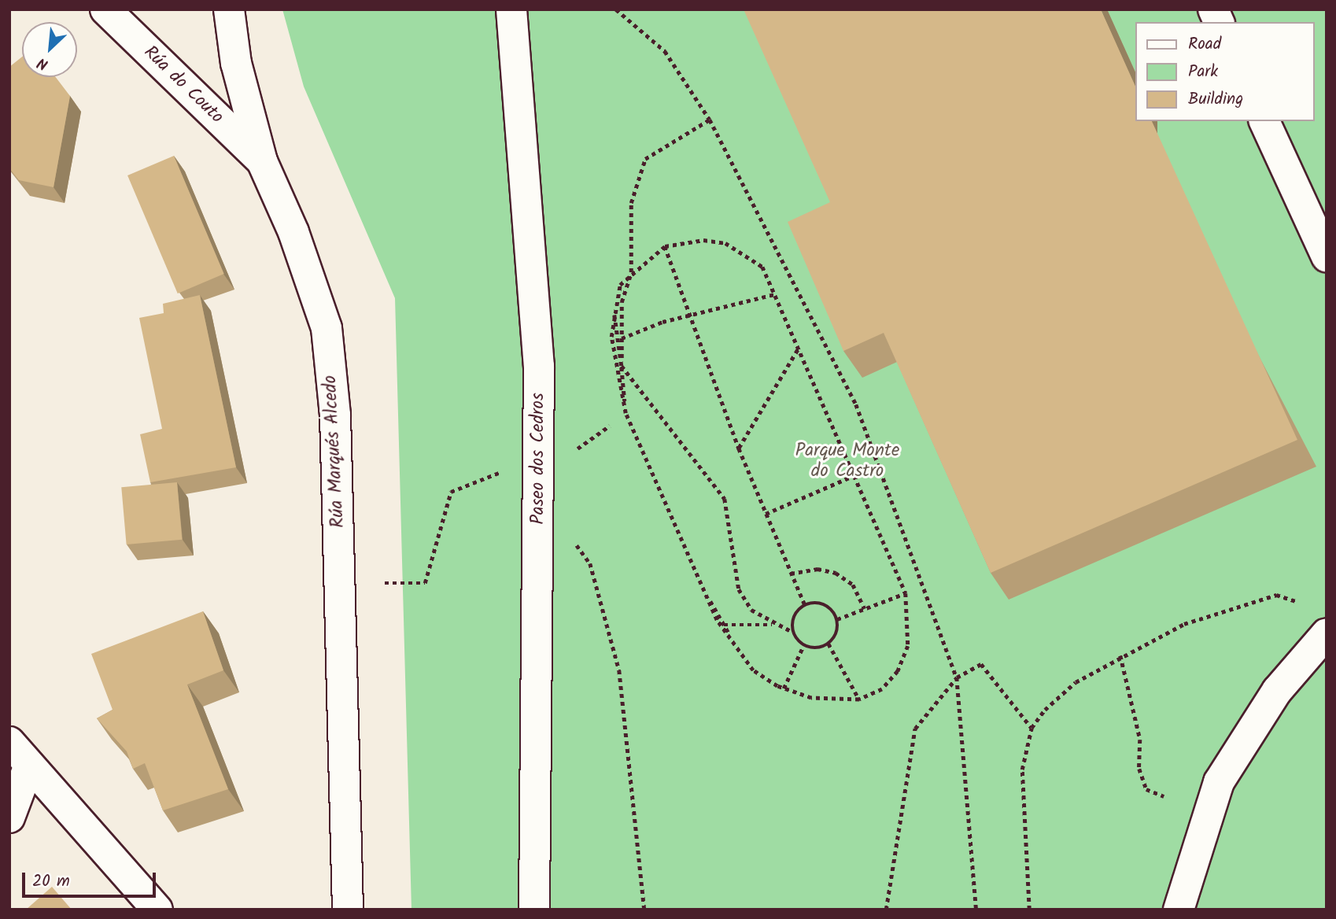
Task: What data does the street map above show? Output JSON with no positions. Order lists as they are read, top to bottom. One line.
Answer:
{"streets":{"street":["Rúa do Couto","Rúa Marqués Alcedo","Paseo dos Cedros"]},"crossings":[["Rúa do Couto","Rúa Marqués Alcedo"]],"parks":["Parque Monte do Castro"],"legend":["Road","Park","Building"],"scale_bar":"20 m","north":"bottom left"}
